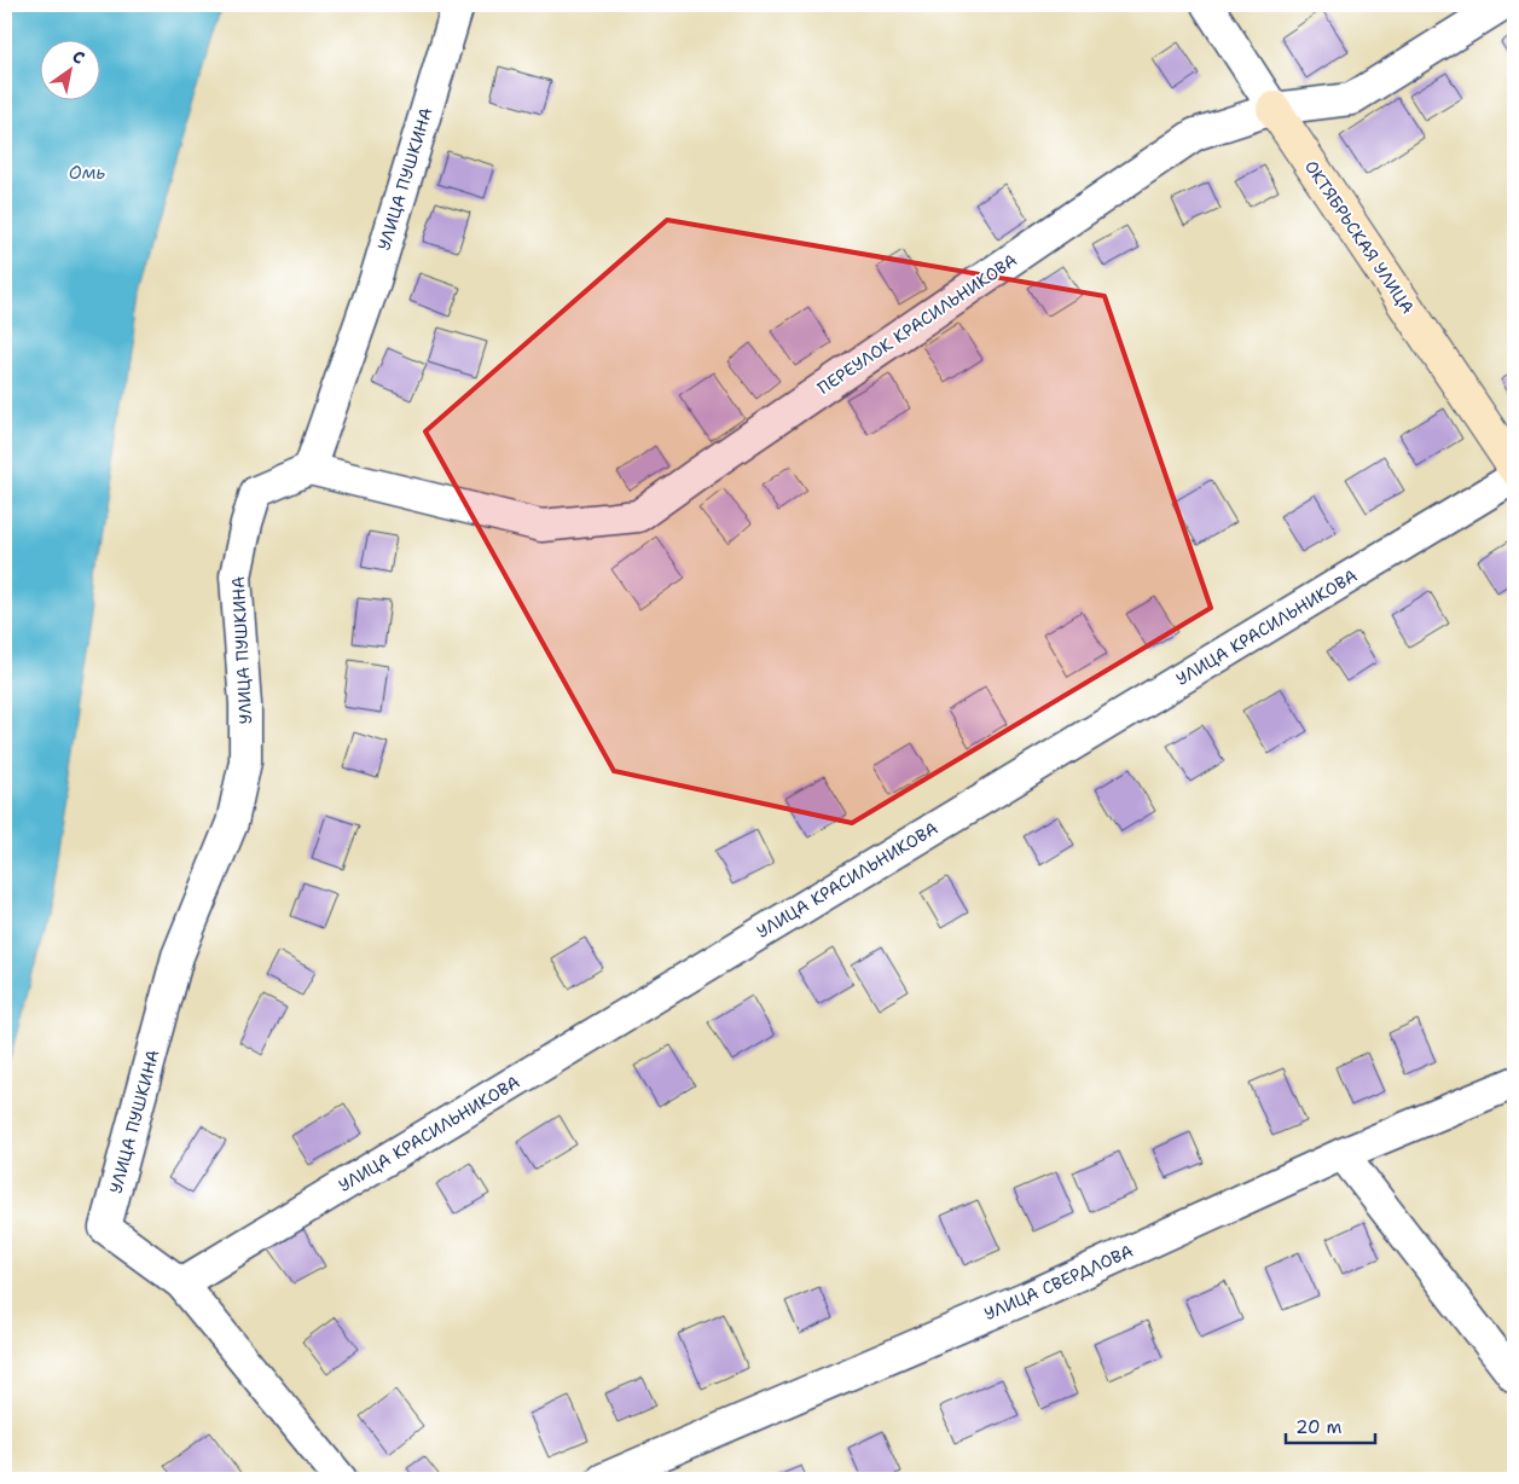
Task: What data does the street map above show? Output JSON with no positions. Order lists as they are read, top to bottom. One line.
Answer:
{"streets":{"street":["УЛИЦА ПУШКИНА","ОКТЯБРЬСКАЯ УЛИЦА","ПЕРЕУЛОК КРАСИЛЬНИКОВА","УЛИЦА КРАСИЛЬНИКОВА","УЛИЦА СВЕРДЛОВА"]},"crossings":[["УЛИЦА ПУШКИНА","ПЕРЕУЛОК КРАСИЛЬНИКОВА"],["УЛИЦА ПУШКИНА","УЛИЦА КРАСИЛЬНИКОВА"],["ОКТЯБРЬСКАЯ УЛИЦА","ПЕРЕУЛОК КРАСИЛЬНИКОВА"]],"water":["Омь"],"scale_bar":"20 m","north":"top right"}
